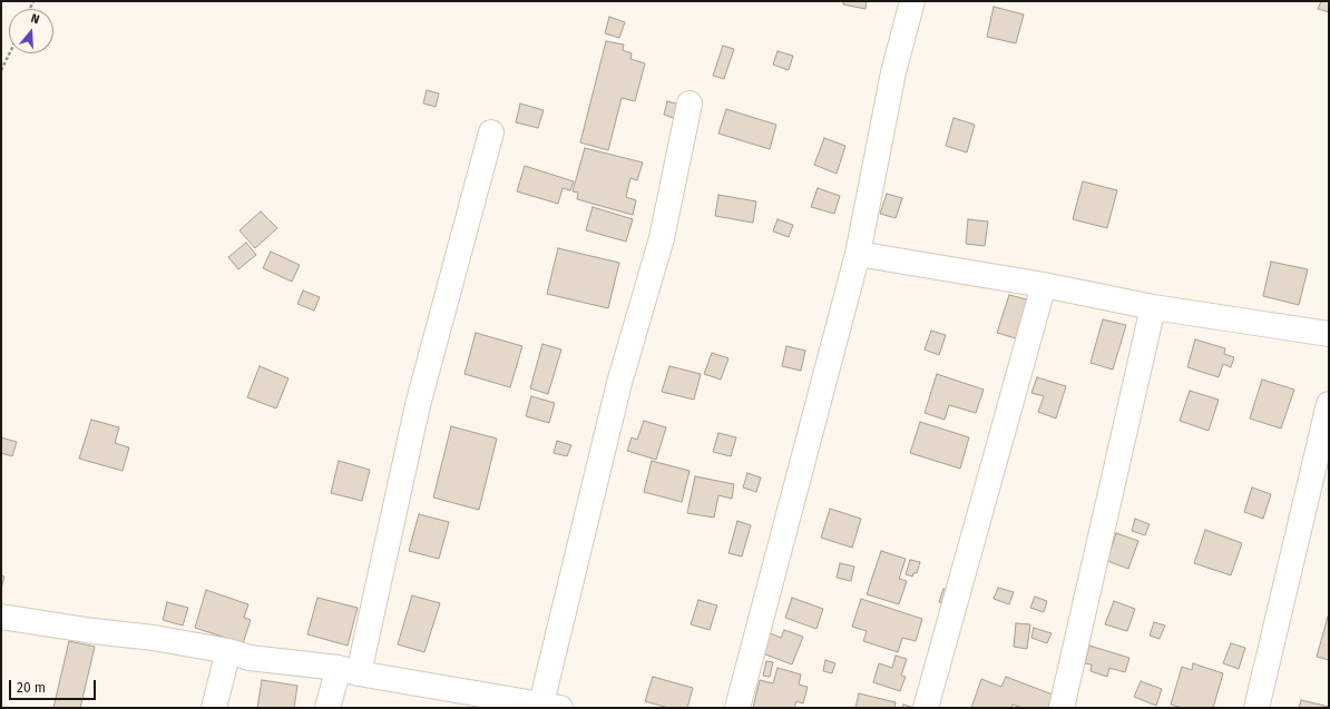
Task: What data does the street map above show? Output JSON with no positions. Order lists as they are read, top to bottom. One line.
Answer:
{"scale_bar":"20 m","north":"top"}
